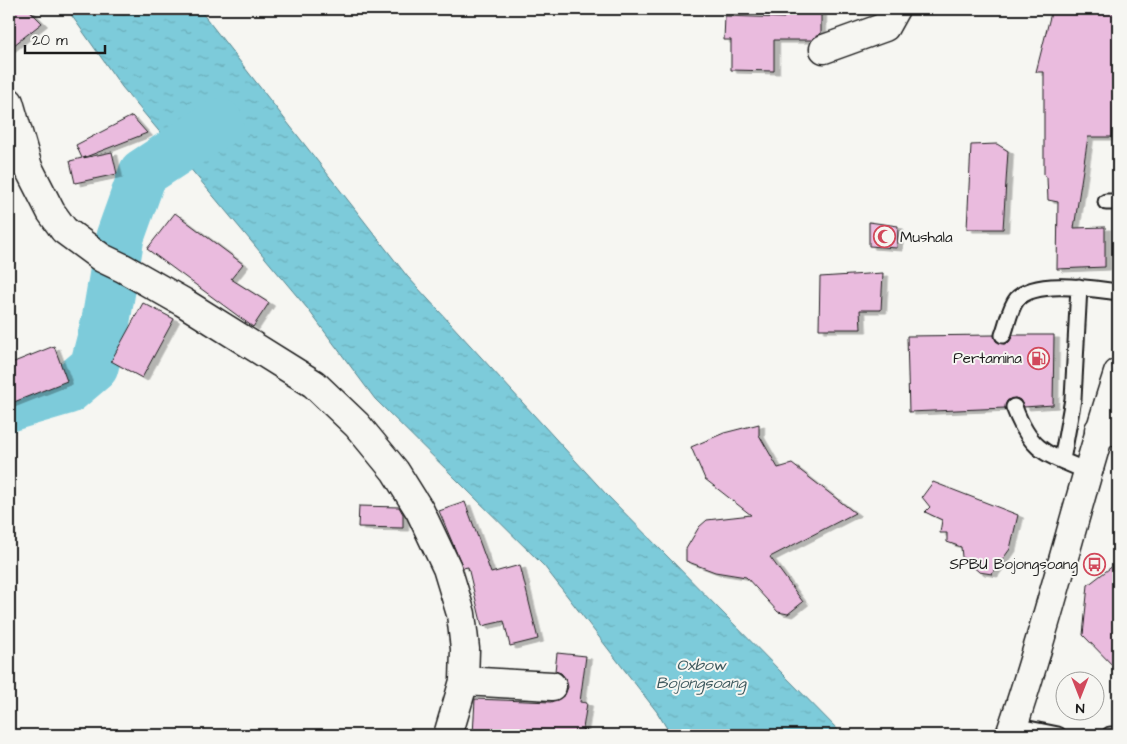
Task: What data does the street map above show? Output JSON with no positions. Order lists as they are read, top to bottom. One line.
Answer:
{"water":["Oxbow Bojongsoang"],"places":{"mosque":["Mushala"],"fuel station":["Pertamina"],"bus stop":["SPBU Bojongsoang"]},"scale_bar":"20 m","north":"bottom"}
